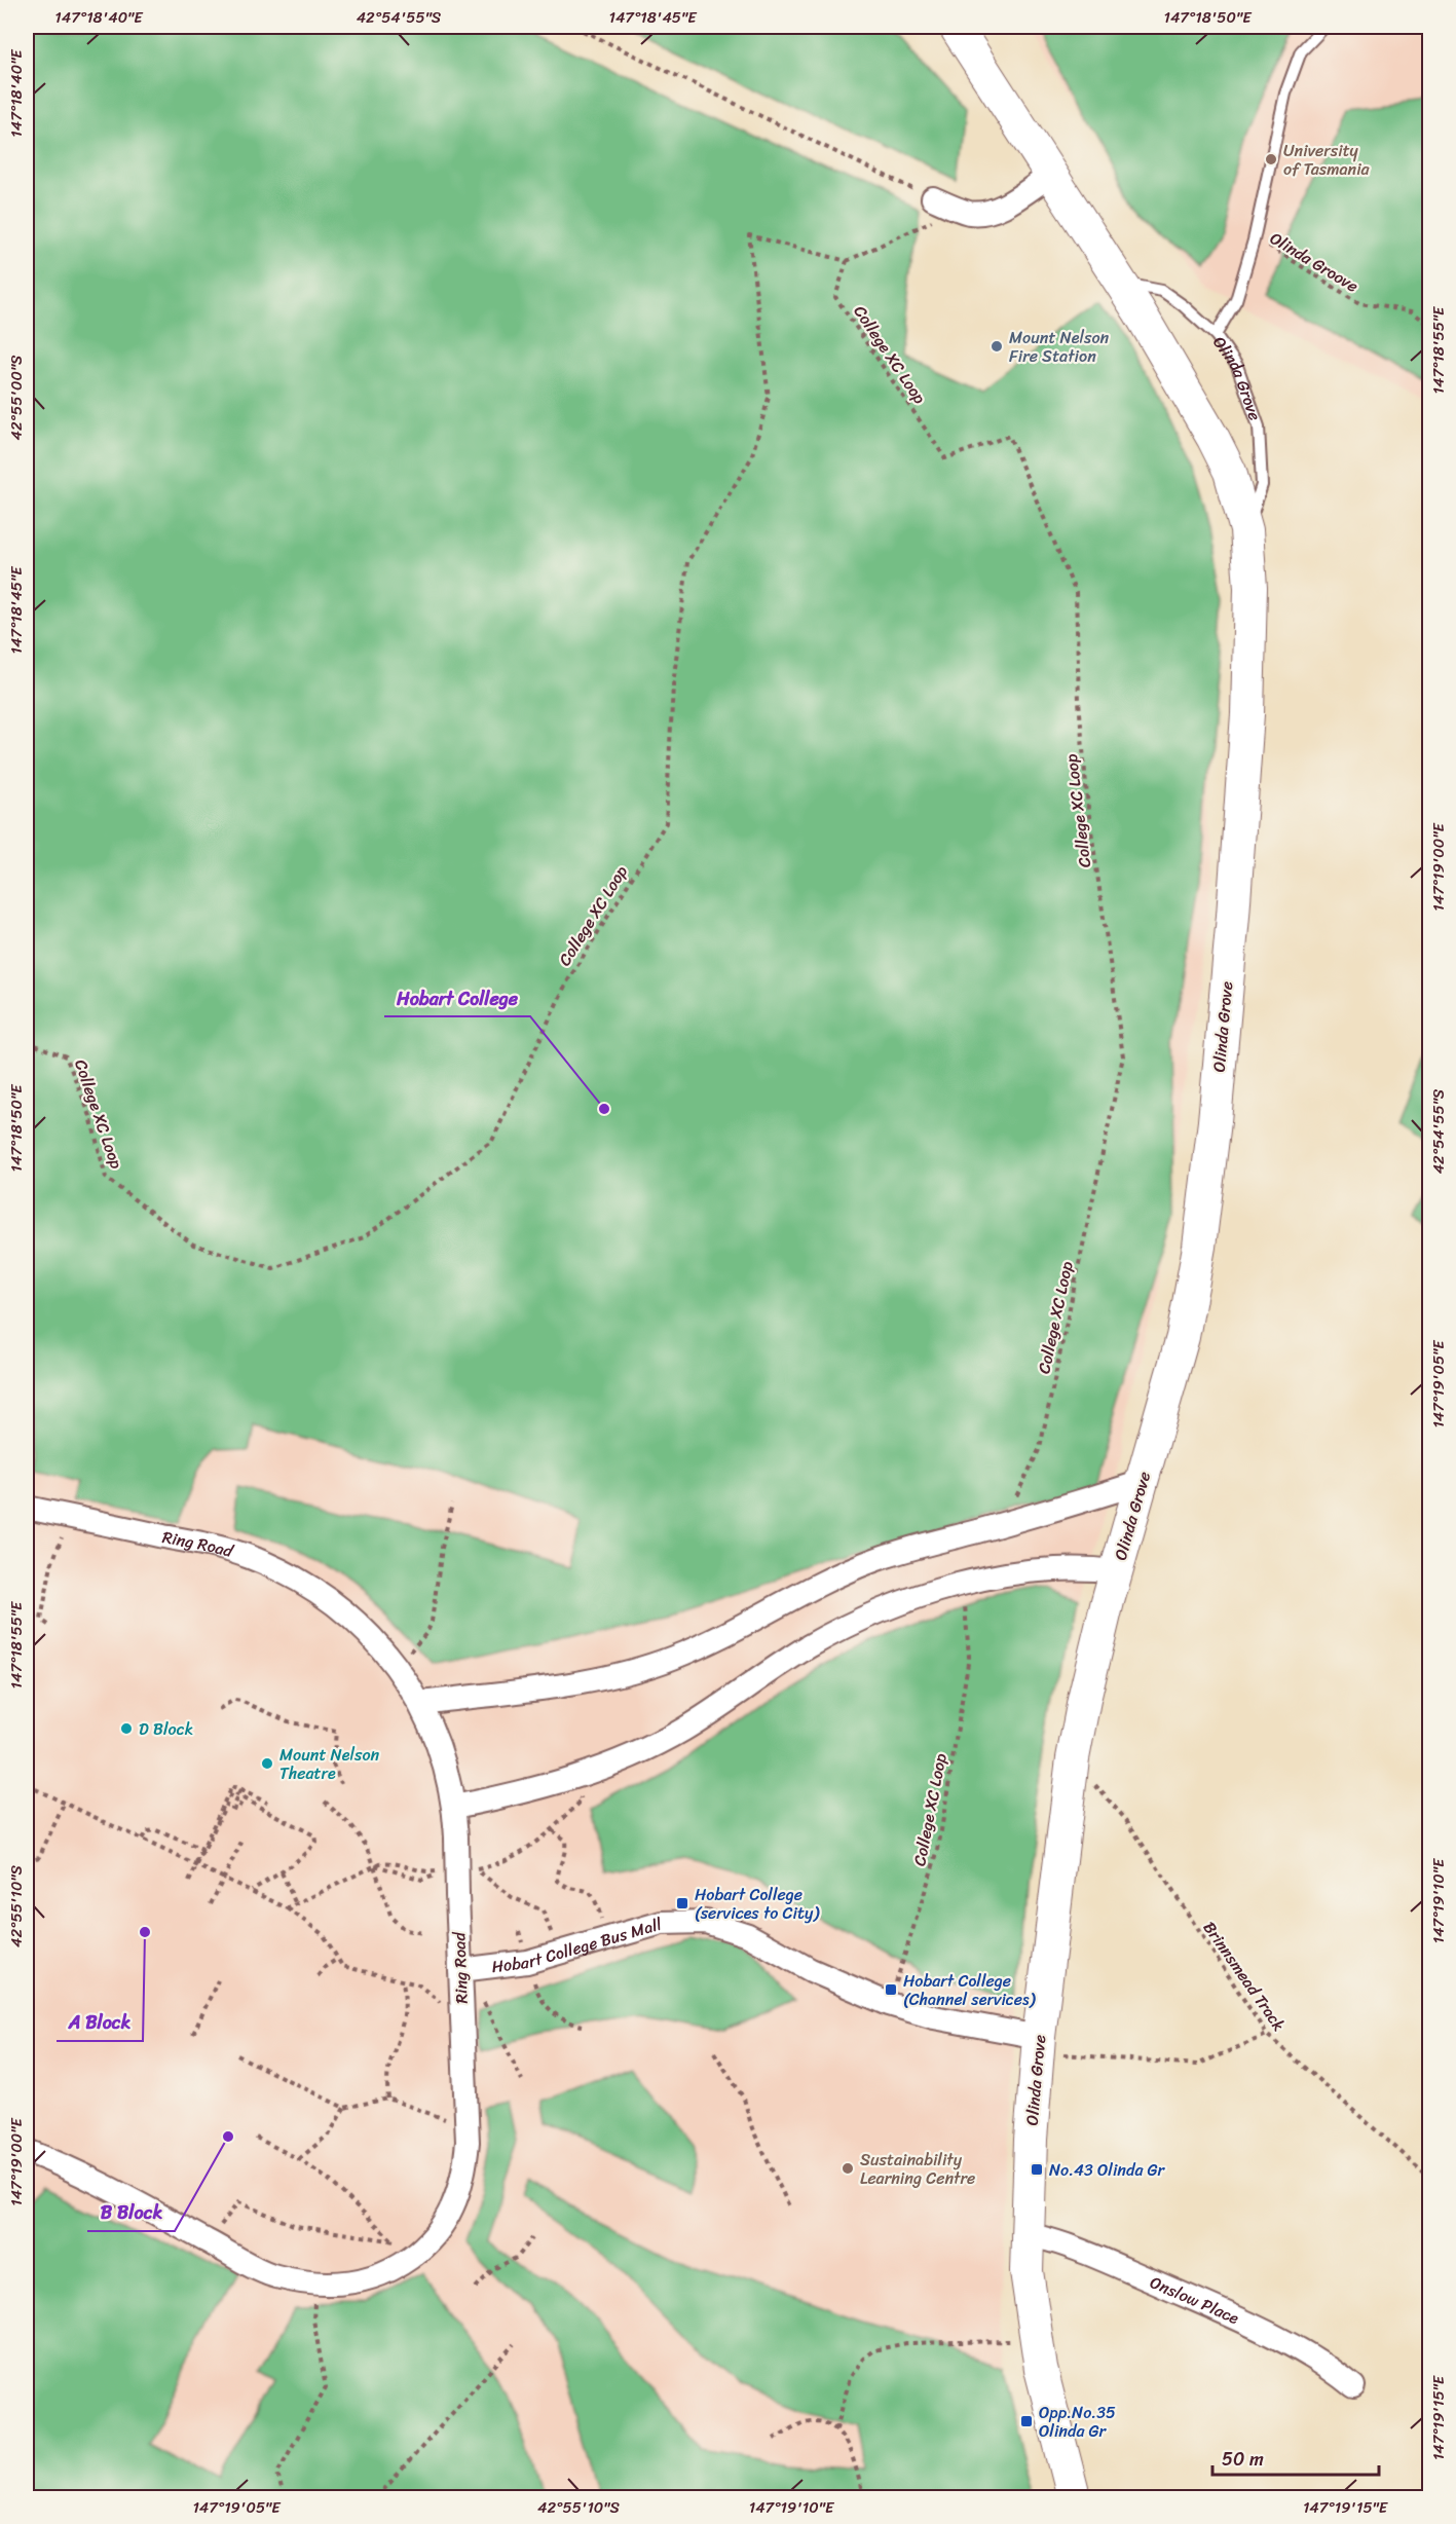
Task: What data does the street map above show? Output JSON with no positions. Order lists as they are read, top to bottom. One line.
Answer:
{"streets":{"main road":["Olinda Grove"],"street":["Ring Road","Hobart College Bus Mall","Onslow Place"],"path":["Olinda Groove","College XC Loop","Brinnsmead Track"]},"crossings":[["College XC Loop","Hobart College Bus Mall"],["Olinda Grove","Hobart College Bus Mall"],["Olinda Grove","Brinnsmead Track"],["Olinda Grove","Onslow Place"],["Ring Road","Hobart College Bus Mall"]],"places":{"other":["University of Tasmania","Mount Nelson Fire Station","Hobart College","D Block","Mount Nelson Theatre","A Block","B Block","Sustainability Learning Centre"],"transit":["Hobart College (services to City)","Hobart College (Channel services)","No.43 Olinda Gr","Opp.No.35 Olinda Gr"]},"scale_bar":"50 m","coordinates":["147°18'40\"E","42°54'55\"S","147°18'45\"E","147°18'50\"E","147°18'55\"E","42°55'00\"S","147°19'00\"E","147°19'05\"E","147°19'10\"E","42°55'10\"S","147°19'15\"E"]}
